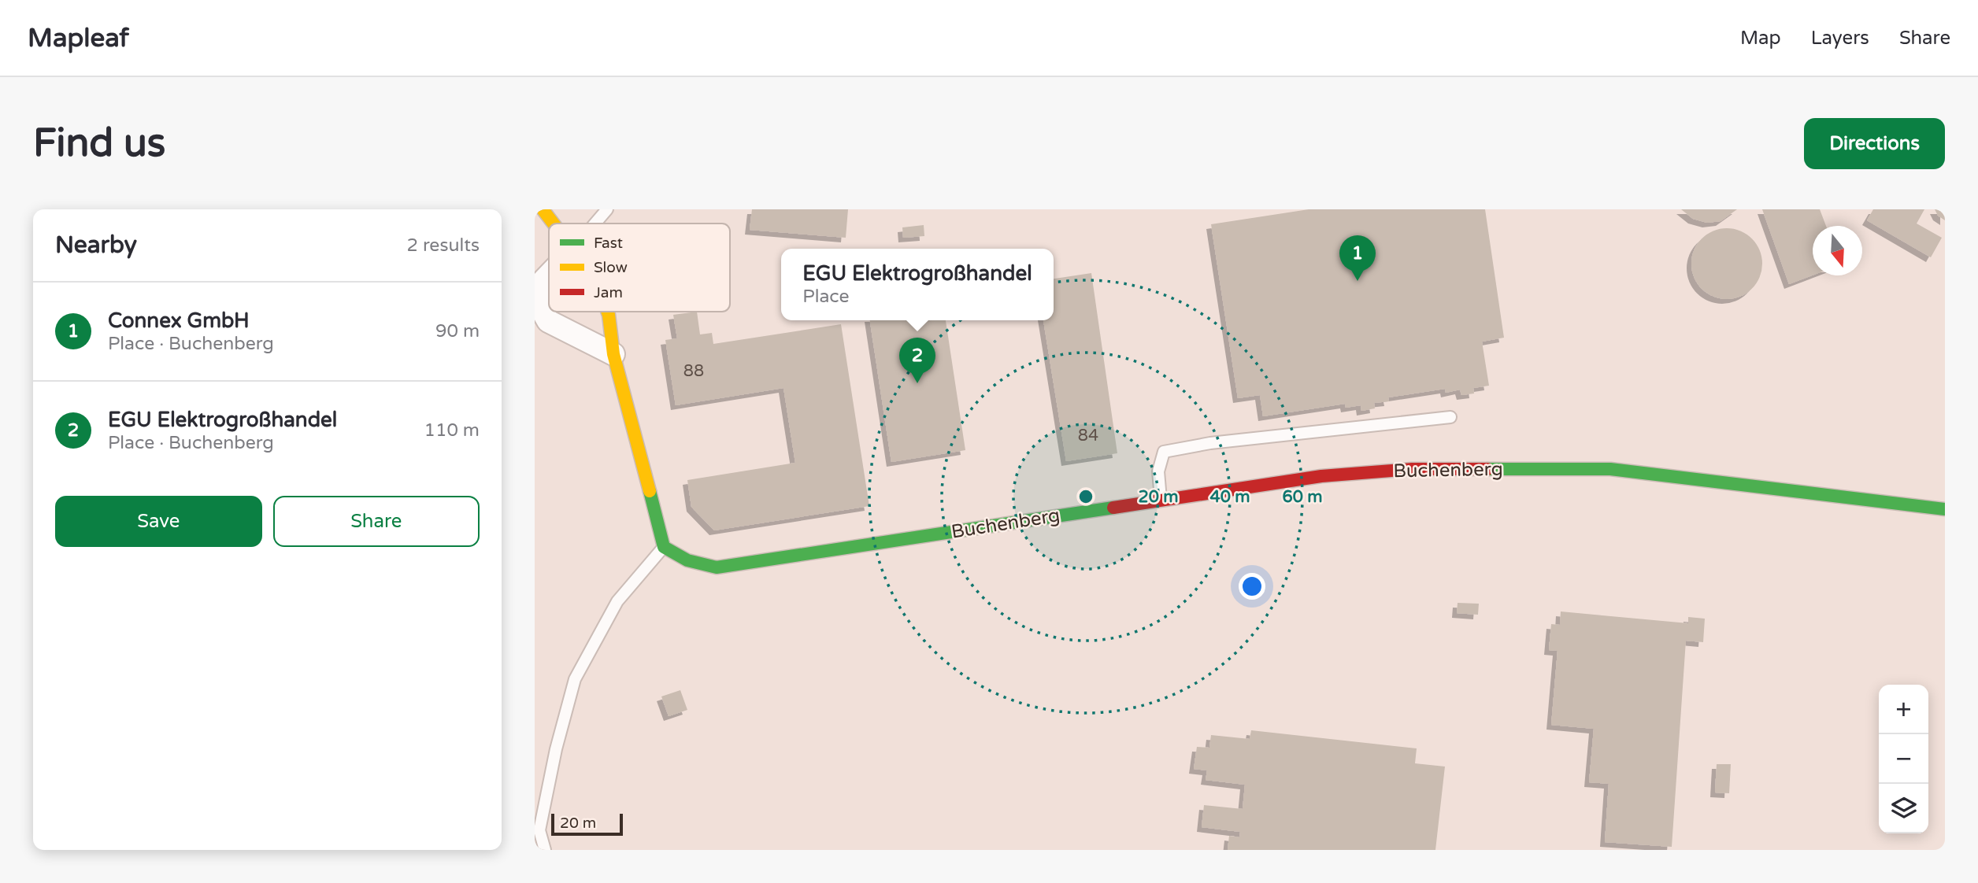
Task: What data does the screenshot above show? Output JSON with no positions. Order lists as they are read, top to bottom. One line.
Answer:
{"streets":{"street":["Buchenberg"]},"house_numbers":["88","84"],"legend":["Fast","Slow","Jam"],"scale_bar":"20 m","north":"bottom","page":{"header":"Mapleaf","nav":["Map","Layers","Share"],"buttons":["Directions",["Save","Share"]],"title":"Find us","heading":["Nearby","2 results"],"pins":["1","2"],"popup":["EGU Elektrogroßhandel","Place"],"list":[{"mark":"1","name":"Connex GmbH","note":"Place · Buchenberg","value":"90 m"},{"mark":"2","name":"EGU Elektrogroßhandel","note":"Place · Buchenberg","value":"110 m"}],"map_buttons":["+","−"],"scale":"20 m"},"rings":["20 m","40 m","60 m"]}
